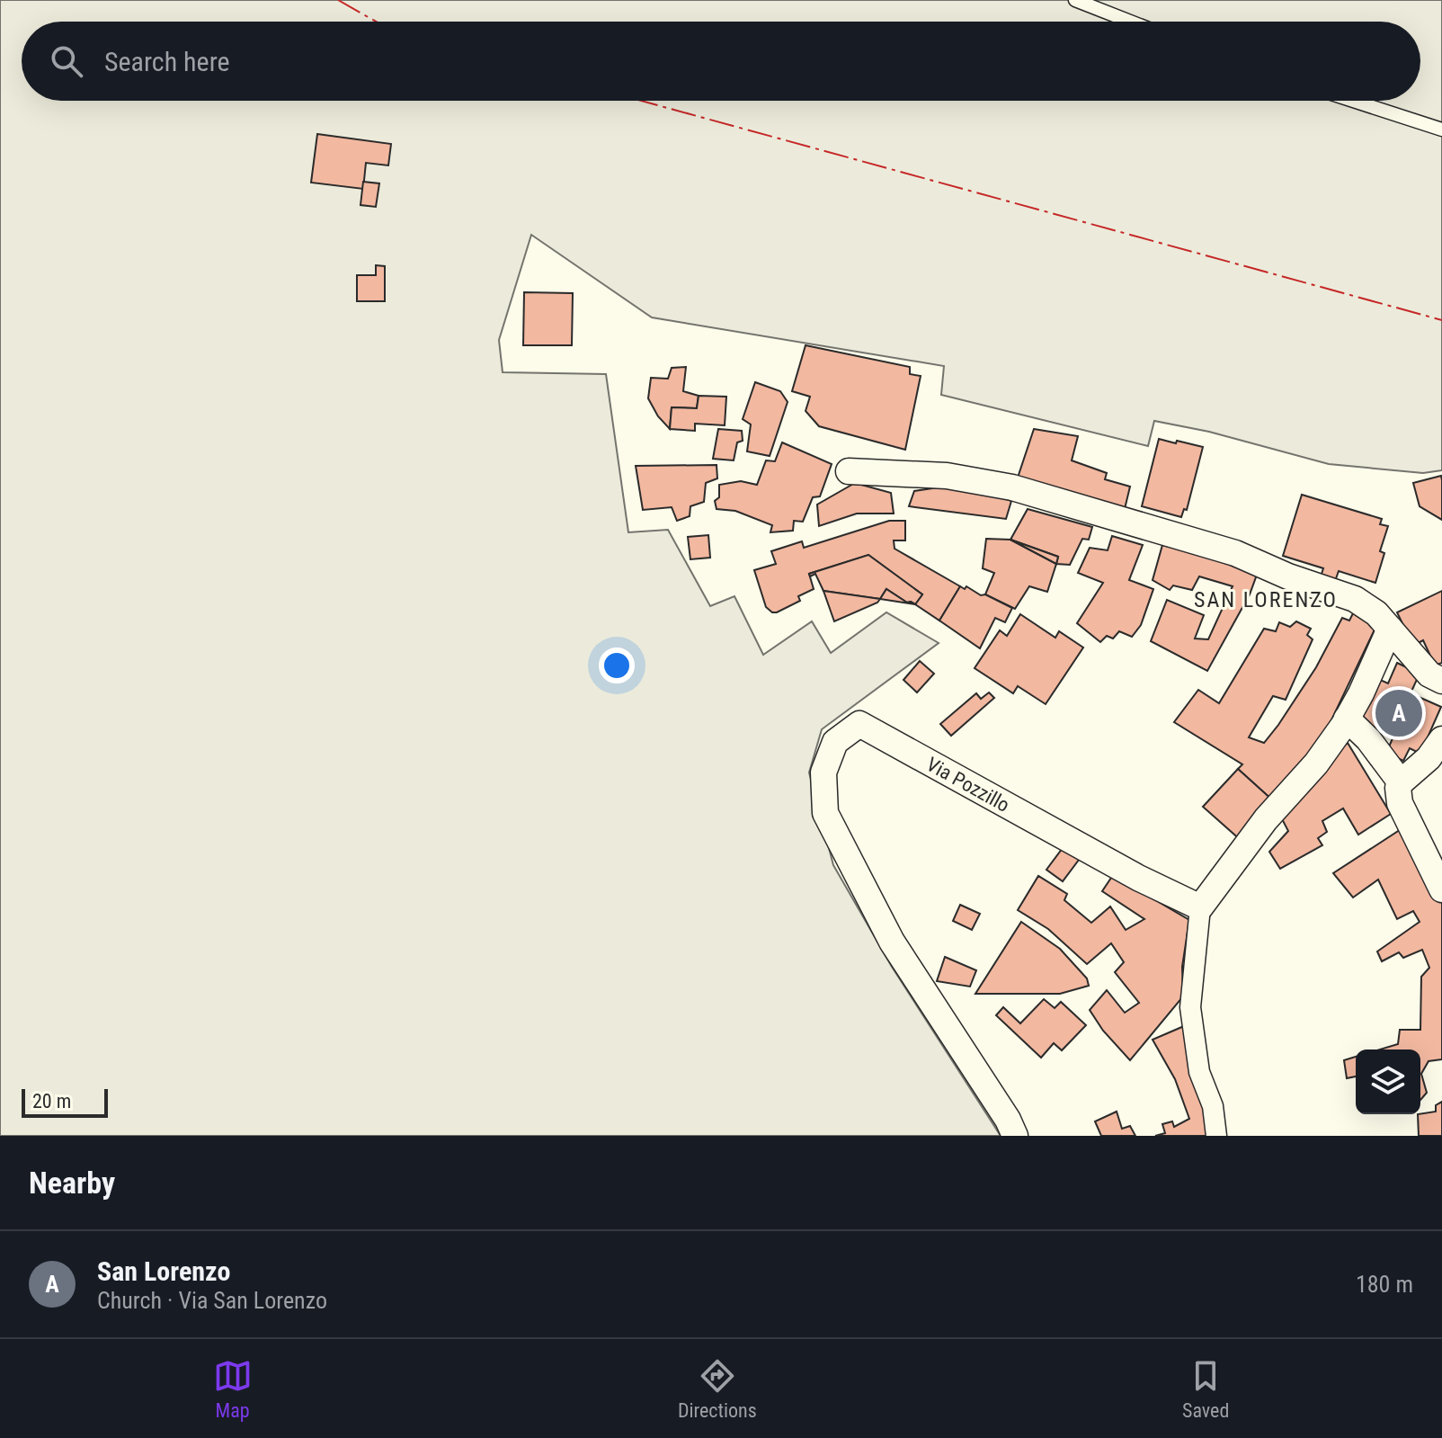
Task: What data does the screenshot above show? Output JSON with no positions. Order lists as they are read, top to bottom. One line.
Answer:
{"streets":{"street":["Via Pozzillo"]},"districts":["SAN LORENZO"],"scale_bar":"20 m","page":{"search":"Search here","pins":"A","scale":"20 m","heading":"Nearby","list":[{"mark":"A","name":"San Lorenzo","note":"Church · Via San Lorenzo","value":"180 m"}],"nav":["Map","Directions","Saved"]}}
